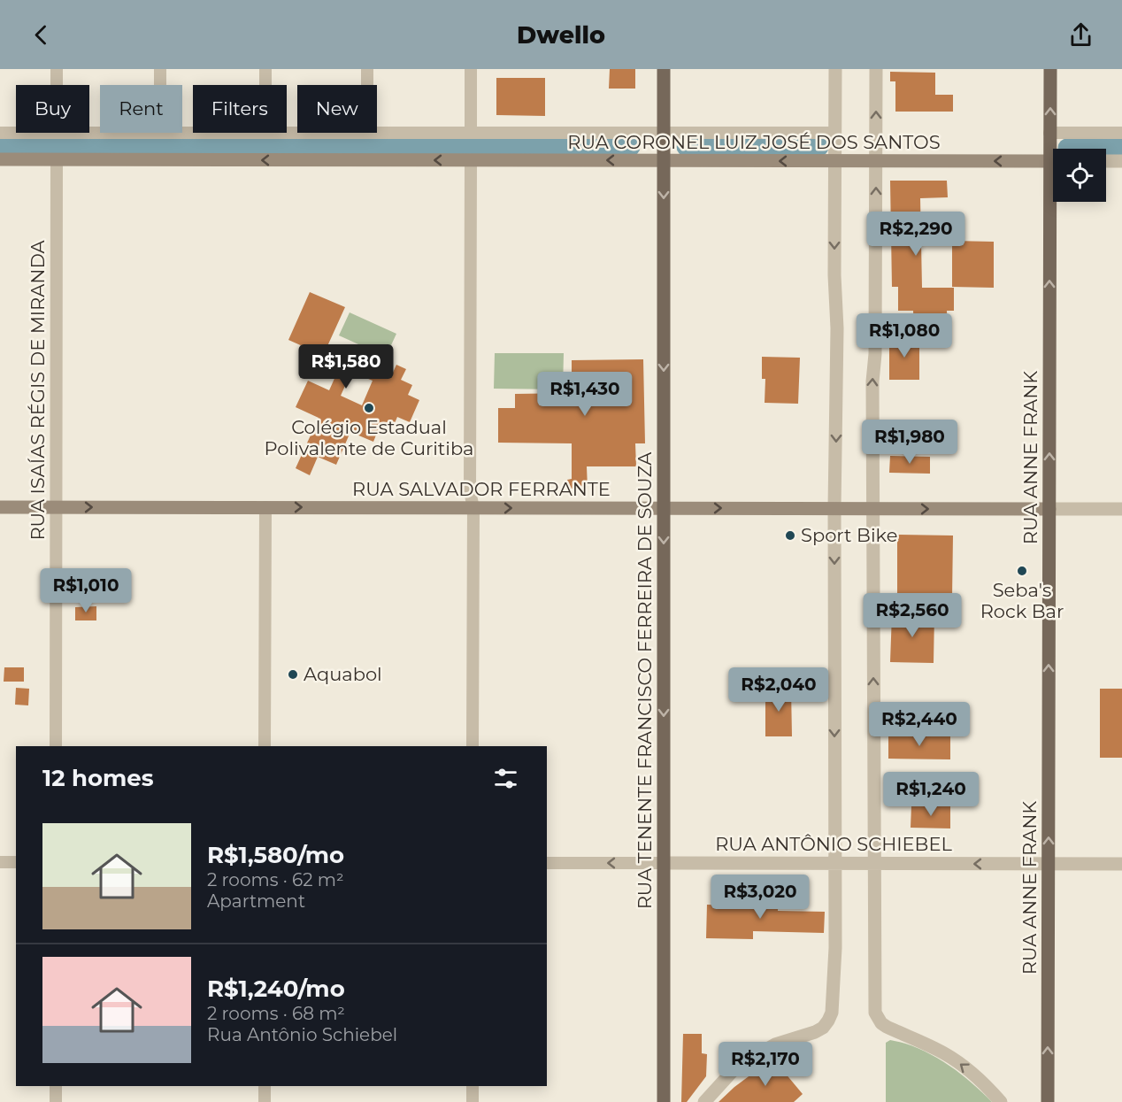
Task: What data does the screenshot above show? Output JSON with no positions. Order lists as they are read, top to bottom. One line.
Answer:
{"streets":{"main road":["RUA CORONEL LUIZ JOSÉ DOS SANTOS","RUA ANNE FRANK","RUA SALVADOR FERRANTE","RUA TENENTE FRANCISCO FERREIRA DE SOUZA"],"street":["RUA ISAÍAS RÉGIS DE MIRANDA","RUA ANTÔNIO SCHIEBEL"]},"crossings":[["RUA CORONEL LUIZ JOSÉ DOS SANTOS","RUA ISAÍAS RÉGIS DE MIRANDA"],["RUA CORONEL LUIZ JOSÉ DOS SANTOS","RUA TENENTE FRANCISCO FERREIRA DE SOUZA"],["RUA ISAÍAS RÉGIS DE MIRANDA","RUA SALVADOR FERRANTE"],["RUA ANNE FRANK","RUA SALVADOR FERRANTE"],["RUA ANNE FRANK","RUA ANTÔNIO SCHIEBEL"],["RUA SALVADOR FERRANTE","RUA TENENTE FRANCISCO FERREIRA DE SOUZA"],["RUA TENENTE FRANCISCO FERREIRA DE SOUZA","RUA ANTÔNIO SCHIEBEL"]],"one_way":["RUA ANNE FRANK","RUA SALVADOR FERRANTE","RUA TENENTE FRANCISCO FERREIRA DE SOUZA","RUA ANTÔNIO SCHIEBEL"],"places":["Colégio Estadual Polivalente de Curitiba","Sport Bike","Seba's Rock Bar","Aquabol"],"page":{"header":"Dwello","chip":["Buy","Rent","Filters","New"],"price":["R$2,290","R$1,080","R$1,580","R$1,430","R$1,980","R$1,010","R$2,560","R$2,040","R$2,440","R$1,240","R$3,020","R$2,170"],"heading":"12 homes","list":[{"name":"R$1,580/mo","note":"2 rooms · 62 m² · Apartment"},{"name":"R$1,240/mo","note":"2 rooms · 68 m² · Rua Antônio Schiebel"}]}}
